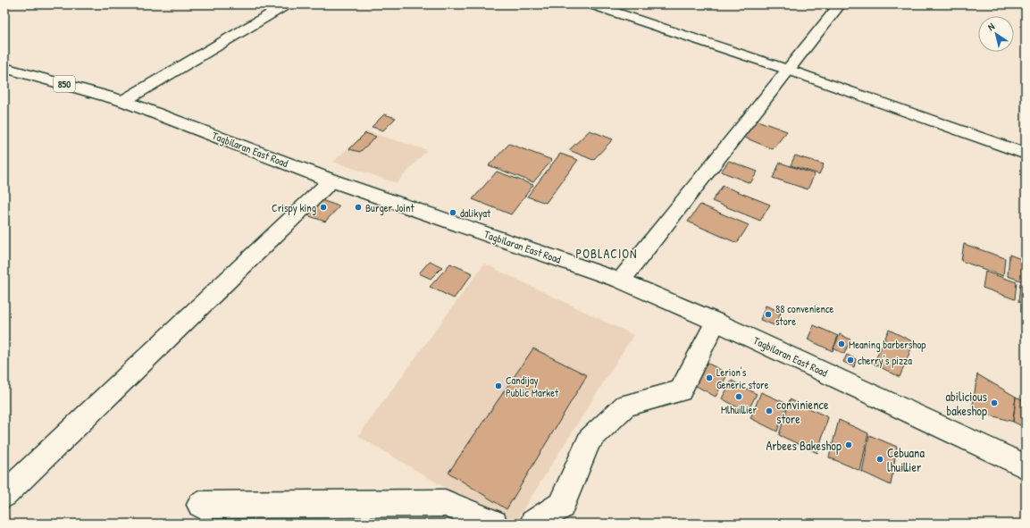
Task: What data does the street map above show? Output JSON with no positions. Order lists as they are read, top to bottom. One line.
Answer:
{"streets":{"main road":["850","Tagbilaran East Road"]},"districts":["POBLACION"],"places":["Crispy king","Burger Joint","dalikyat","88 convenience store","Meaning barbershop","cherry's pizza","Lerion's Generic store","Candijay Public Market","Mlhuillier","abilicious bakeshop","convinience store","Arbees Bakeshop","Cebuana lhuillier"],"north":"top left"}
